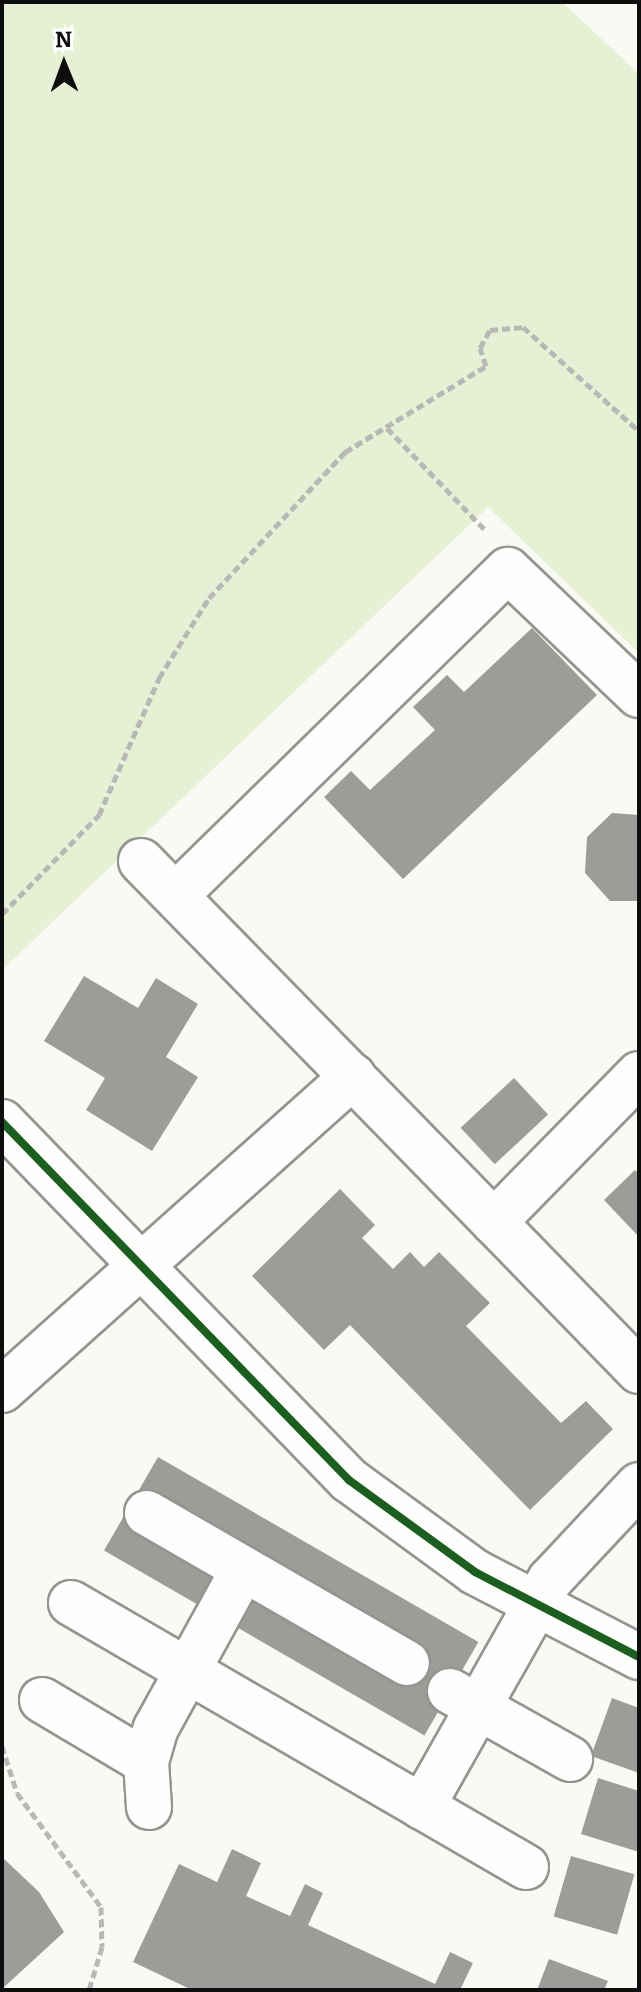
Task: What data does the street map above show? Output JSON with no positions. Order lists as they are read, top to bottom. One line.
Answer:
{"north":"top"}
